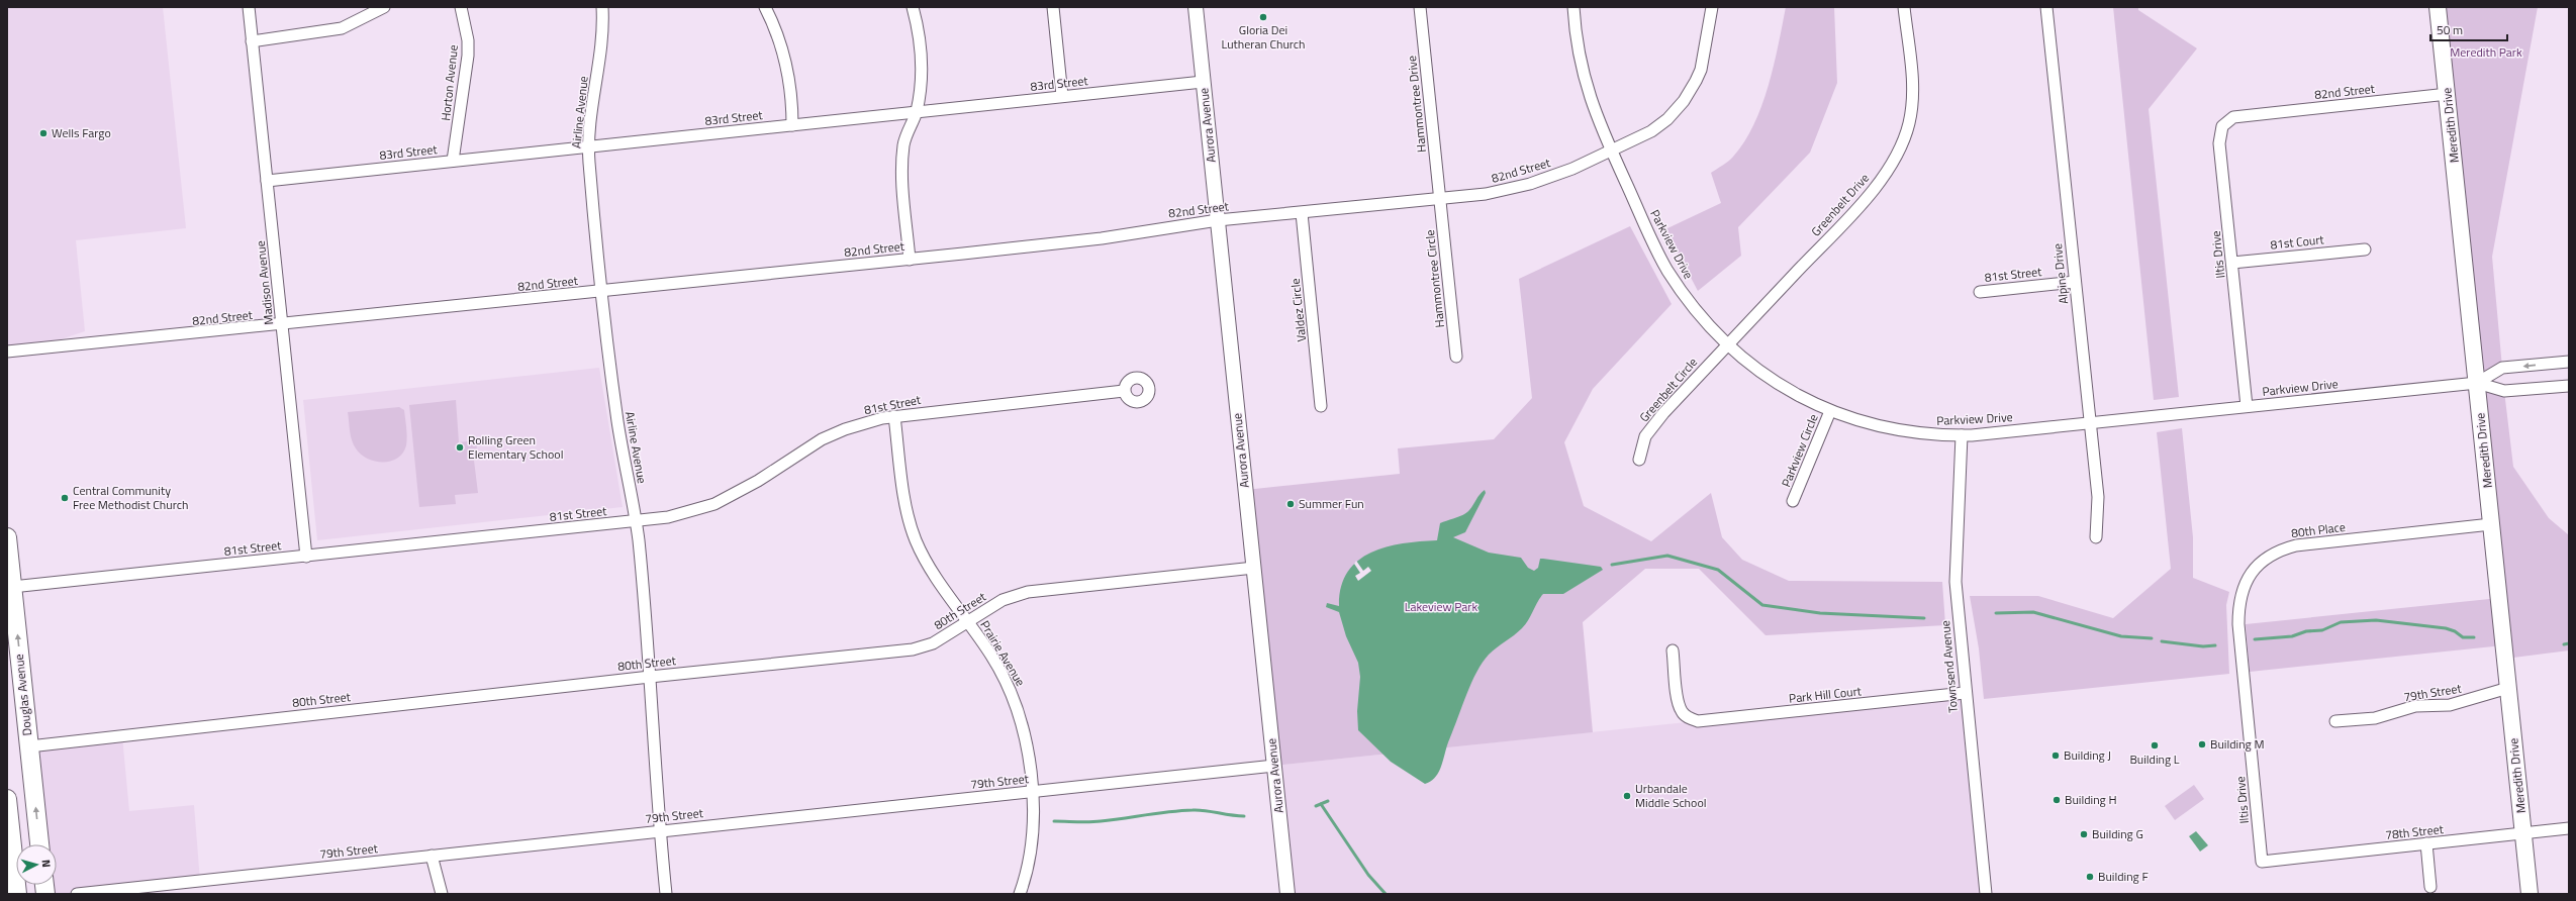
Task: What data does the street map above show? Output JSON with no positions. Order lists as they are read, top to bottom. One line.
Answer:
{"streets":{"main road":["Meredith Drive","Douglas Avenue"],"street":["Horton Avenue","83rd Street","82nd Street","Hammontree Drive","Airline Avenue","Aurora Avenue","Greenbelt Drive","81st Court","Parkview Drive","Iltis Drive","Alpine Drive","81st Street","Hammontree Circle","Madison Avenue","Valdez Circle","Greenbelt Circle","Parkview Circle","80th Place","80th Street","Prairie Avenue","Townsend Avenue","79th Street","Park Hill Court","78th Street"]},"crossings":[["Horton Avenue","83rd Street"],["83rd Street","Airline Avenue"],["83rd Street","Aurora Avenue"],["83rd Street","Madison Avenue"],["82nd Street","Hammontree Drive"],["82nd Street","Airline Avenue"],["82nd Street","Aurora Avenue"],["82nd Street","Meredith Drive"],["82nd Street","Parkview Drive"],["82nd Street","Iltis Drive"],["82nd Street","Hammontree Circle"],["82nd Street","Madison Avenue"],["82nd Street","Valdez Circle"],["Hammontree Drive","Hammontree Circle"],["Airline Avenue","81st Street"],["Airline Avenue","80th Street"],["Airline Avenue","79th Street"],["Aurora Avenue","80th Street"],["Aurora Avenue","79th Street"],["Meredith Drive","Parkview Drive"],["Meredith Drive","80th Place"],["Meredith Drive","79th Street"],["Meredith Drive","78th Street"],["Greenbelt Drive","Parkview Drive"],["Greenbelt Drive","Greenbelt Circle"],["81st Court","Iltis Drive"],["Parkview Drive","Iltis Drive"],["Parkview Drive","Alpine Drive"],["Parkview Drive","Greenbelt Circle"],["Parkview Drive","Parkview Circle"],["Parkview Drive","Townsend Avenue"],["Iltis Drive","80th Place"],["Iltis Drive","78th Street"],["Alpine Drive","81st Street"],["81st Street","Madison Avenue"],["81st Street","Prairie Avenue"],["81st Street","Douglas Avenue"],["80th Street","Prairie Avenue"],["80th Street","Douglas Avenue"],["Prairie Avenue","79th Street"],["Townsend Avenue","Park Hill Court"]],"one_way":["Douglas Avenue"],"parks":["Meredith Park","Lakeview Park"],"places":["Gloria Dei Lutheran Church","Wells Fargo","Rolling Green Elementary School","Central Community Free Methodist Church","Summer Fun","Building M","Building L","Building J","Urbandale Middle School","Building H","Building G","Building F"],"scale_bar":"50 m","north":"right"}
